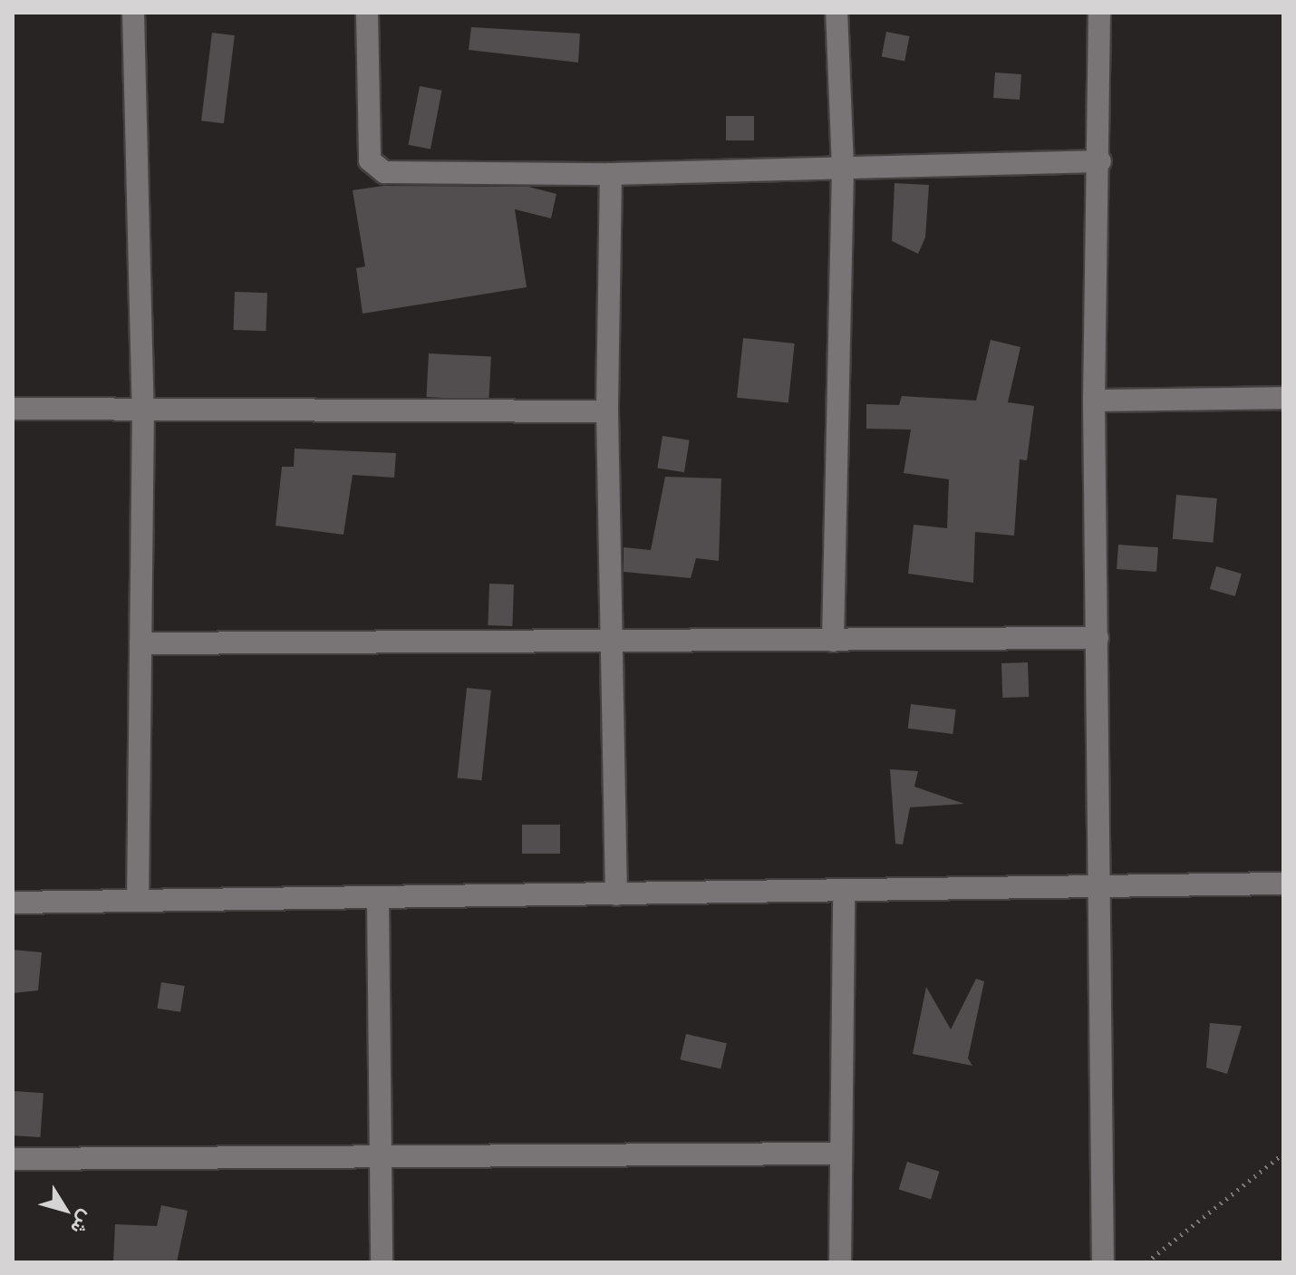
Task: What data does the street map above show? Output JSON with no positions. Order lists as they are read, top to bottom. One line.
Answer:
{"north":"bottom right"}
